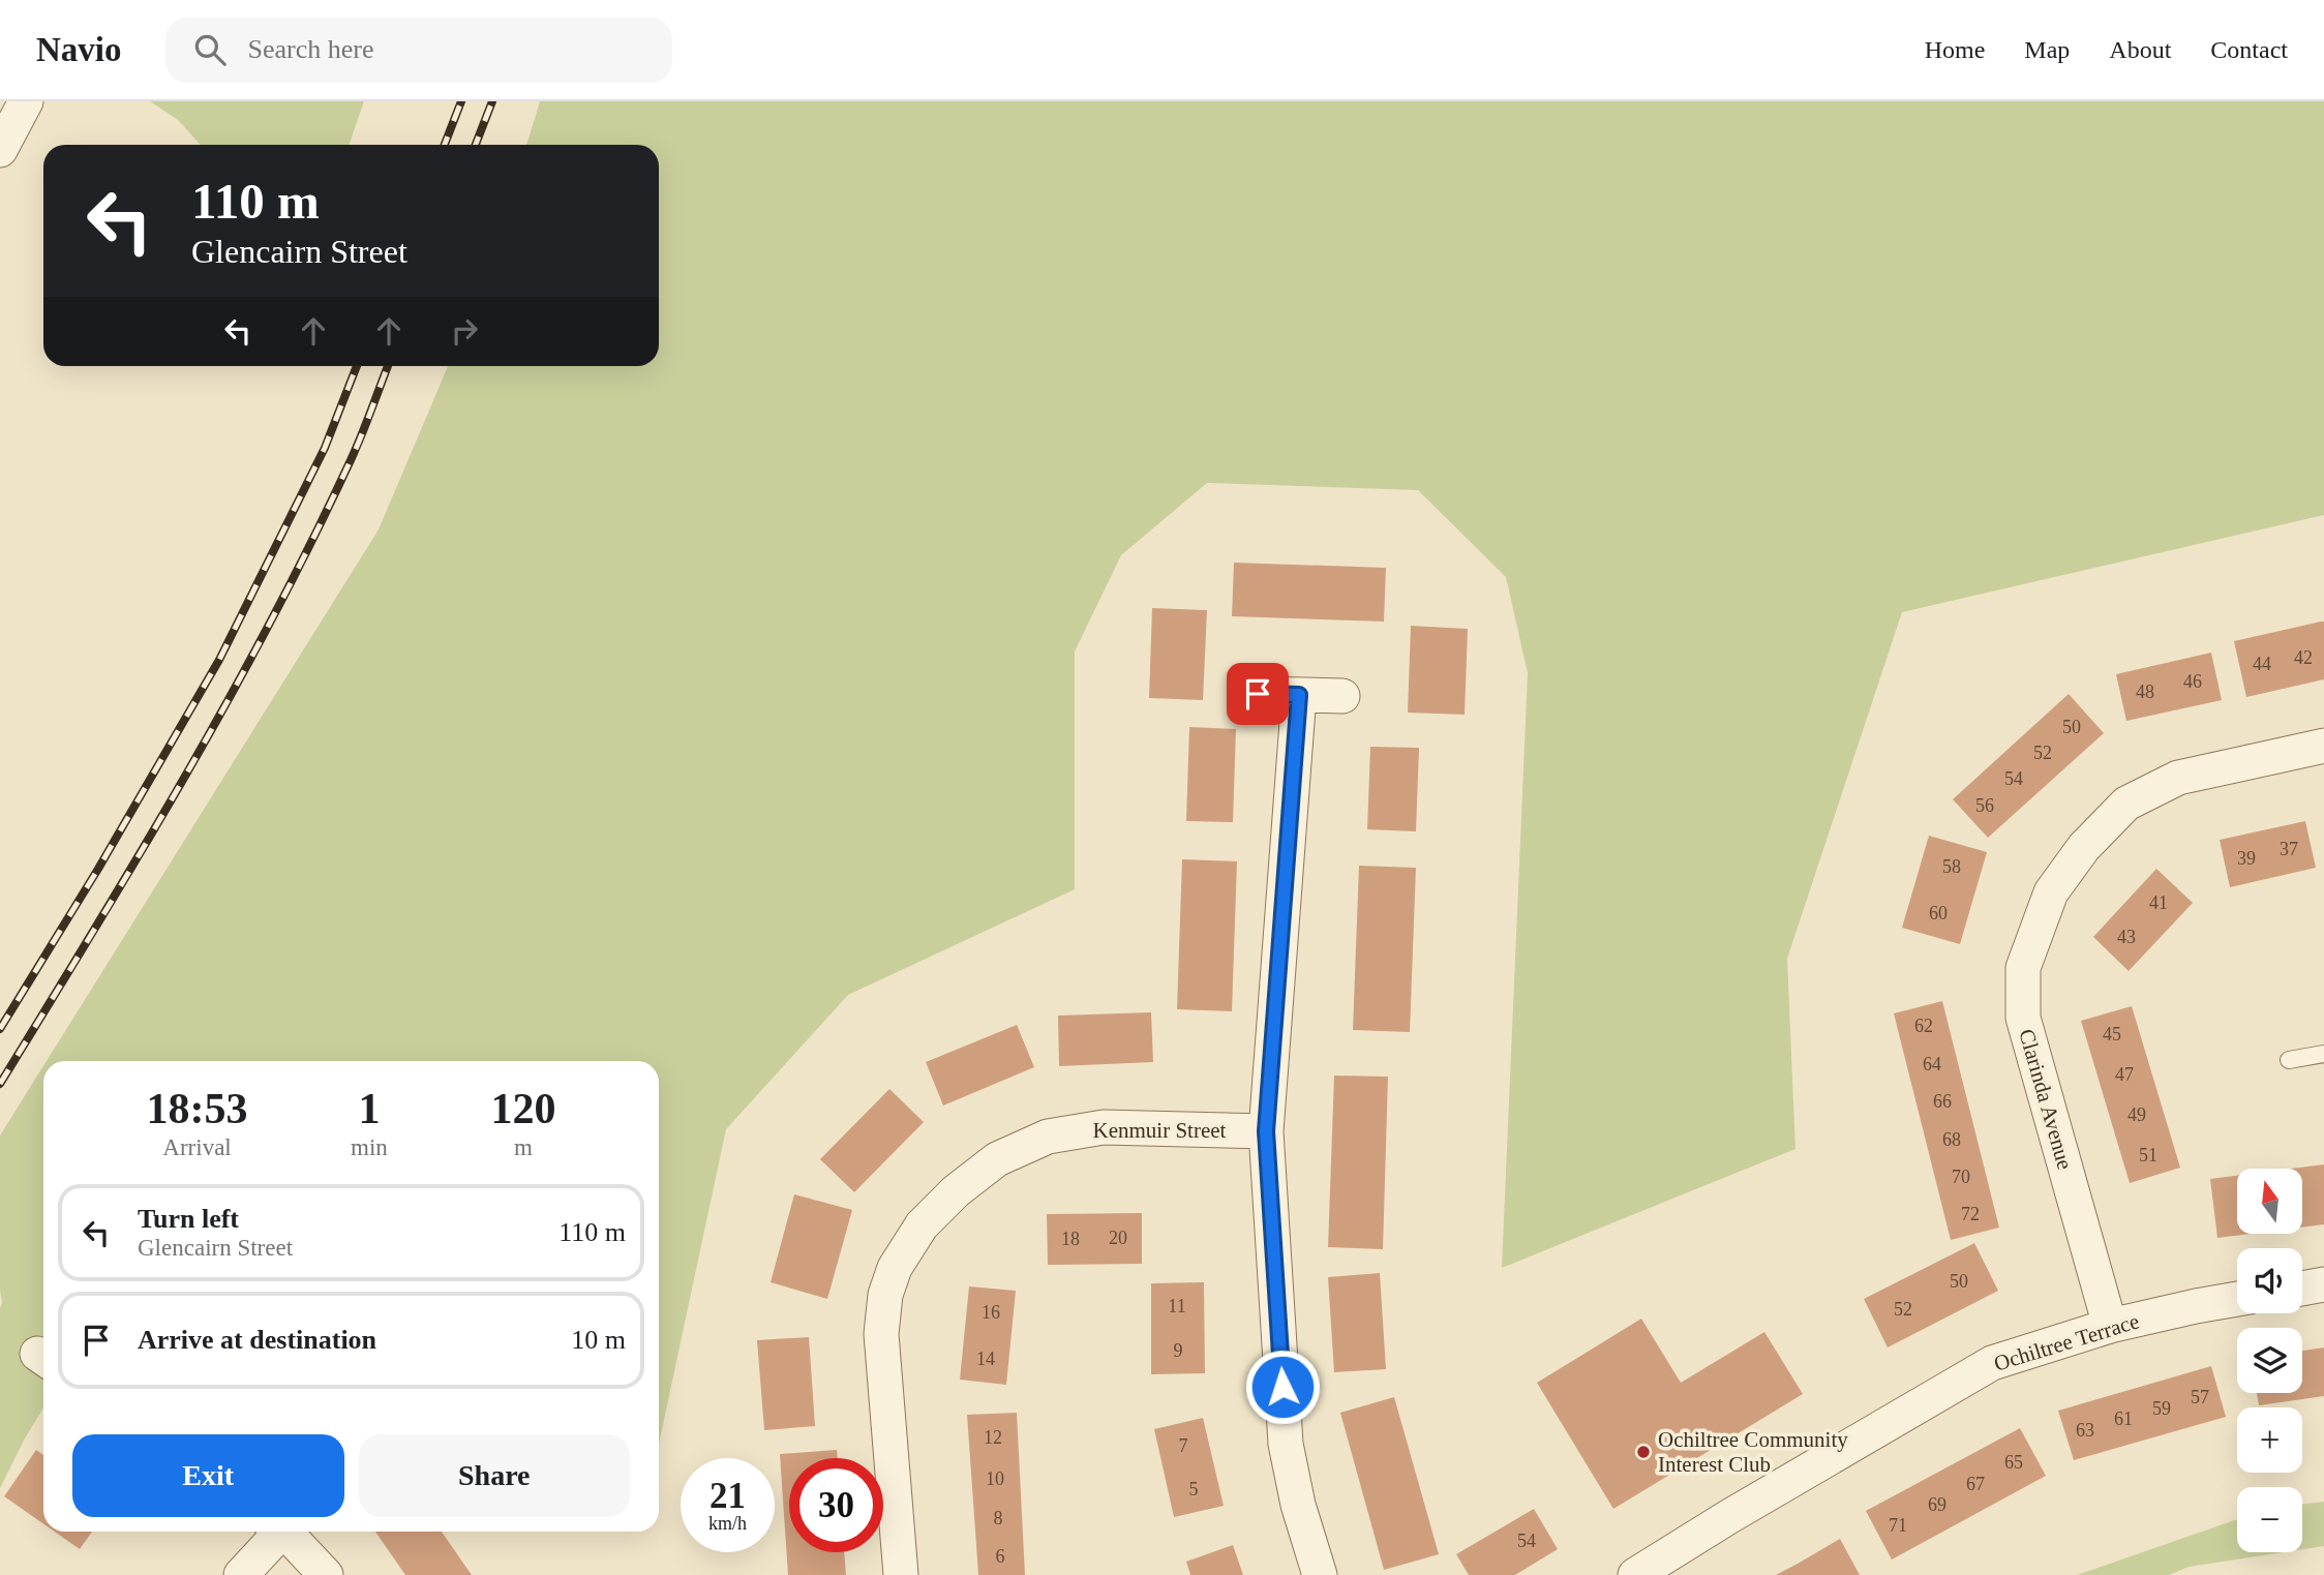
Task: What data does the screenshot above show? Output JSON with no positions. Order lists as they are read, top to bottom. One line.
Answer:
{"streets":{"street":["Clarinda Avenue","Kenmuir Street","Ochiltree Terrace"]},"crossings":[["Clarinda Avenue","Ochiltree Terrace"]],"places":["Ochiltree Community Interest Club"],"house_numbers":["42","44","46","48","50","52","54","56","37","39","58","41","60","43","62","45","64","47","66","49","68","51","70","72","20","18","50","11","52","16","9","14","57","59","61","63","12","7","65","10","67","5","69","8","71","54","6"],"north":"top","page":{"header":"Navio","search":"Search here","nav":["Home","Map","About","Contact"],"turn":["110 m","Glencairn Street"],"eta":["18:53","Arrival","1","min","120","m"],"map_buttons":["+","−"],"list":[{"name":"Turn left","note":"Glencairn Street","value":"110 m"},{"name":"Arrive at destination","value":"10 m"}],"buttons":["Exit","Share"],"speed":"21 km/h","limit":"30"}}
